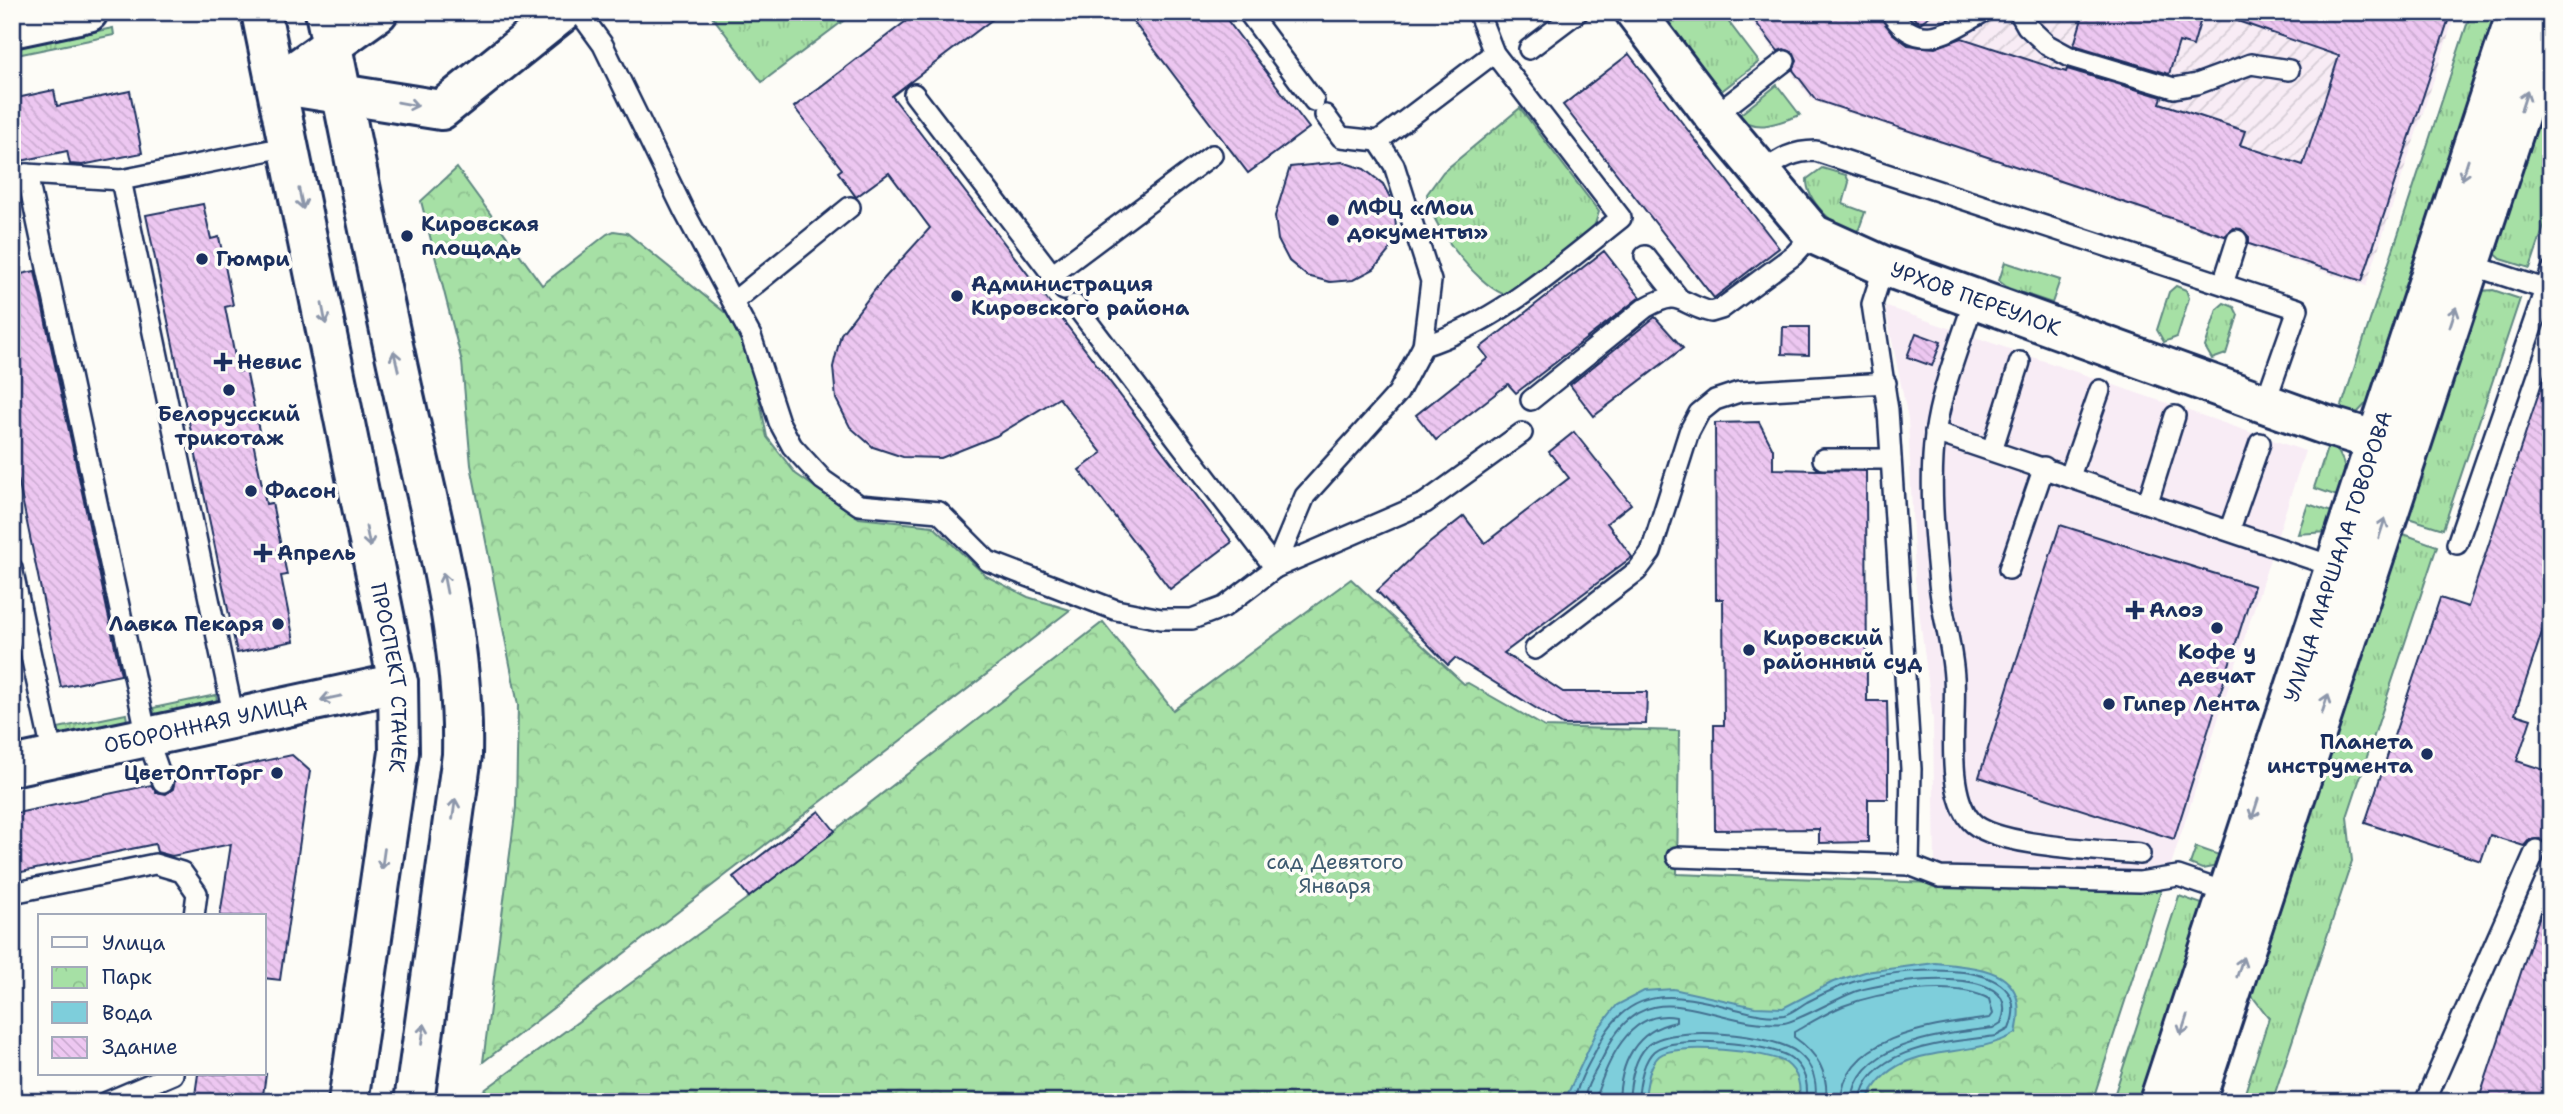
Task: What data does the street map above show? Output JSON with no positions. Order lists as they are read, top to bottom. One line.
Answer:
{"streets":{"main road":["УРХОВ ПЕРЕУЛОК","УЛИЦА МАРШАЛА ГОВОРОВА","ПРОСПЕКТ СТАЧЕК","ОБОРОННАЯ УЛИЦА"]},"crossings":[["УРХОВ ПЕРЕУЛОК","УЛИЦА МАРШАЛА ГОВОРОВА"],["ПРОСПЕКТ СТАЧЕК","ОБОРОННАЯ УЛИЦА"]],"one_way":["ОБОРОННАЯ УЛИЦА"],"parks":["сад Девятого Января"],"places":{"other":["МФЦ «Мои документы»","Кировская площадь","Гюмри","Администрация Кировского района","Белорусский трикотаж","Фасон","Лавка Пекаря","Кофе у девчат","Кировский районный суд","Гипер Лента","Планета инструмента","ЦветОптТорг"],"health":["Невис","Апрель","Алоэ"]},"legend":["Улица","Парк","Вода","Здание"]}
